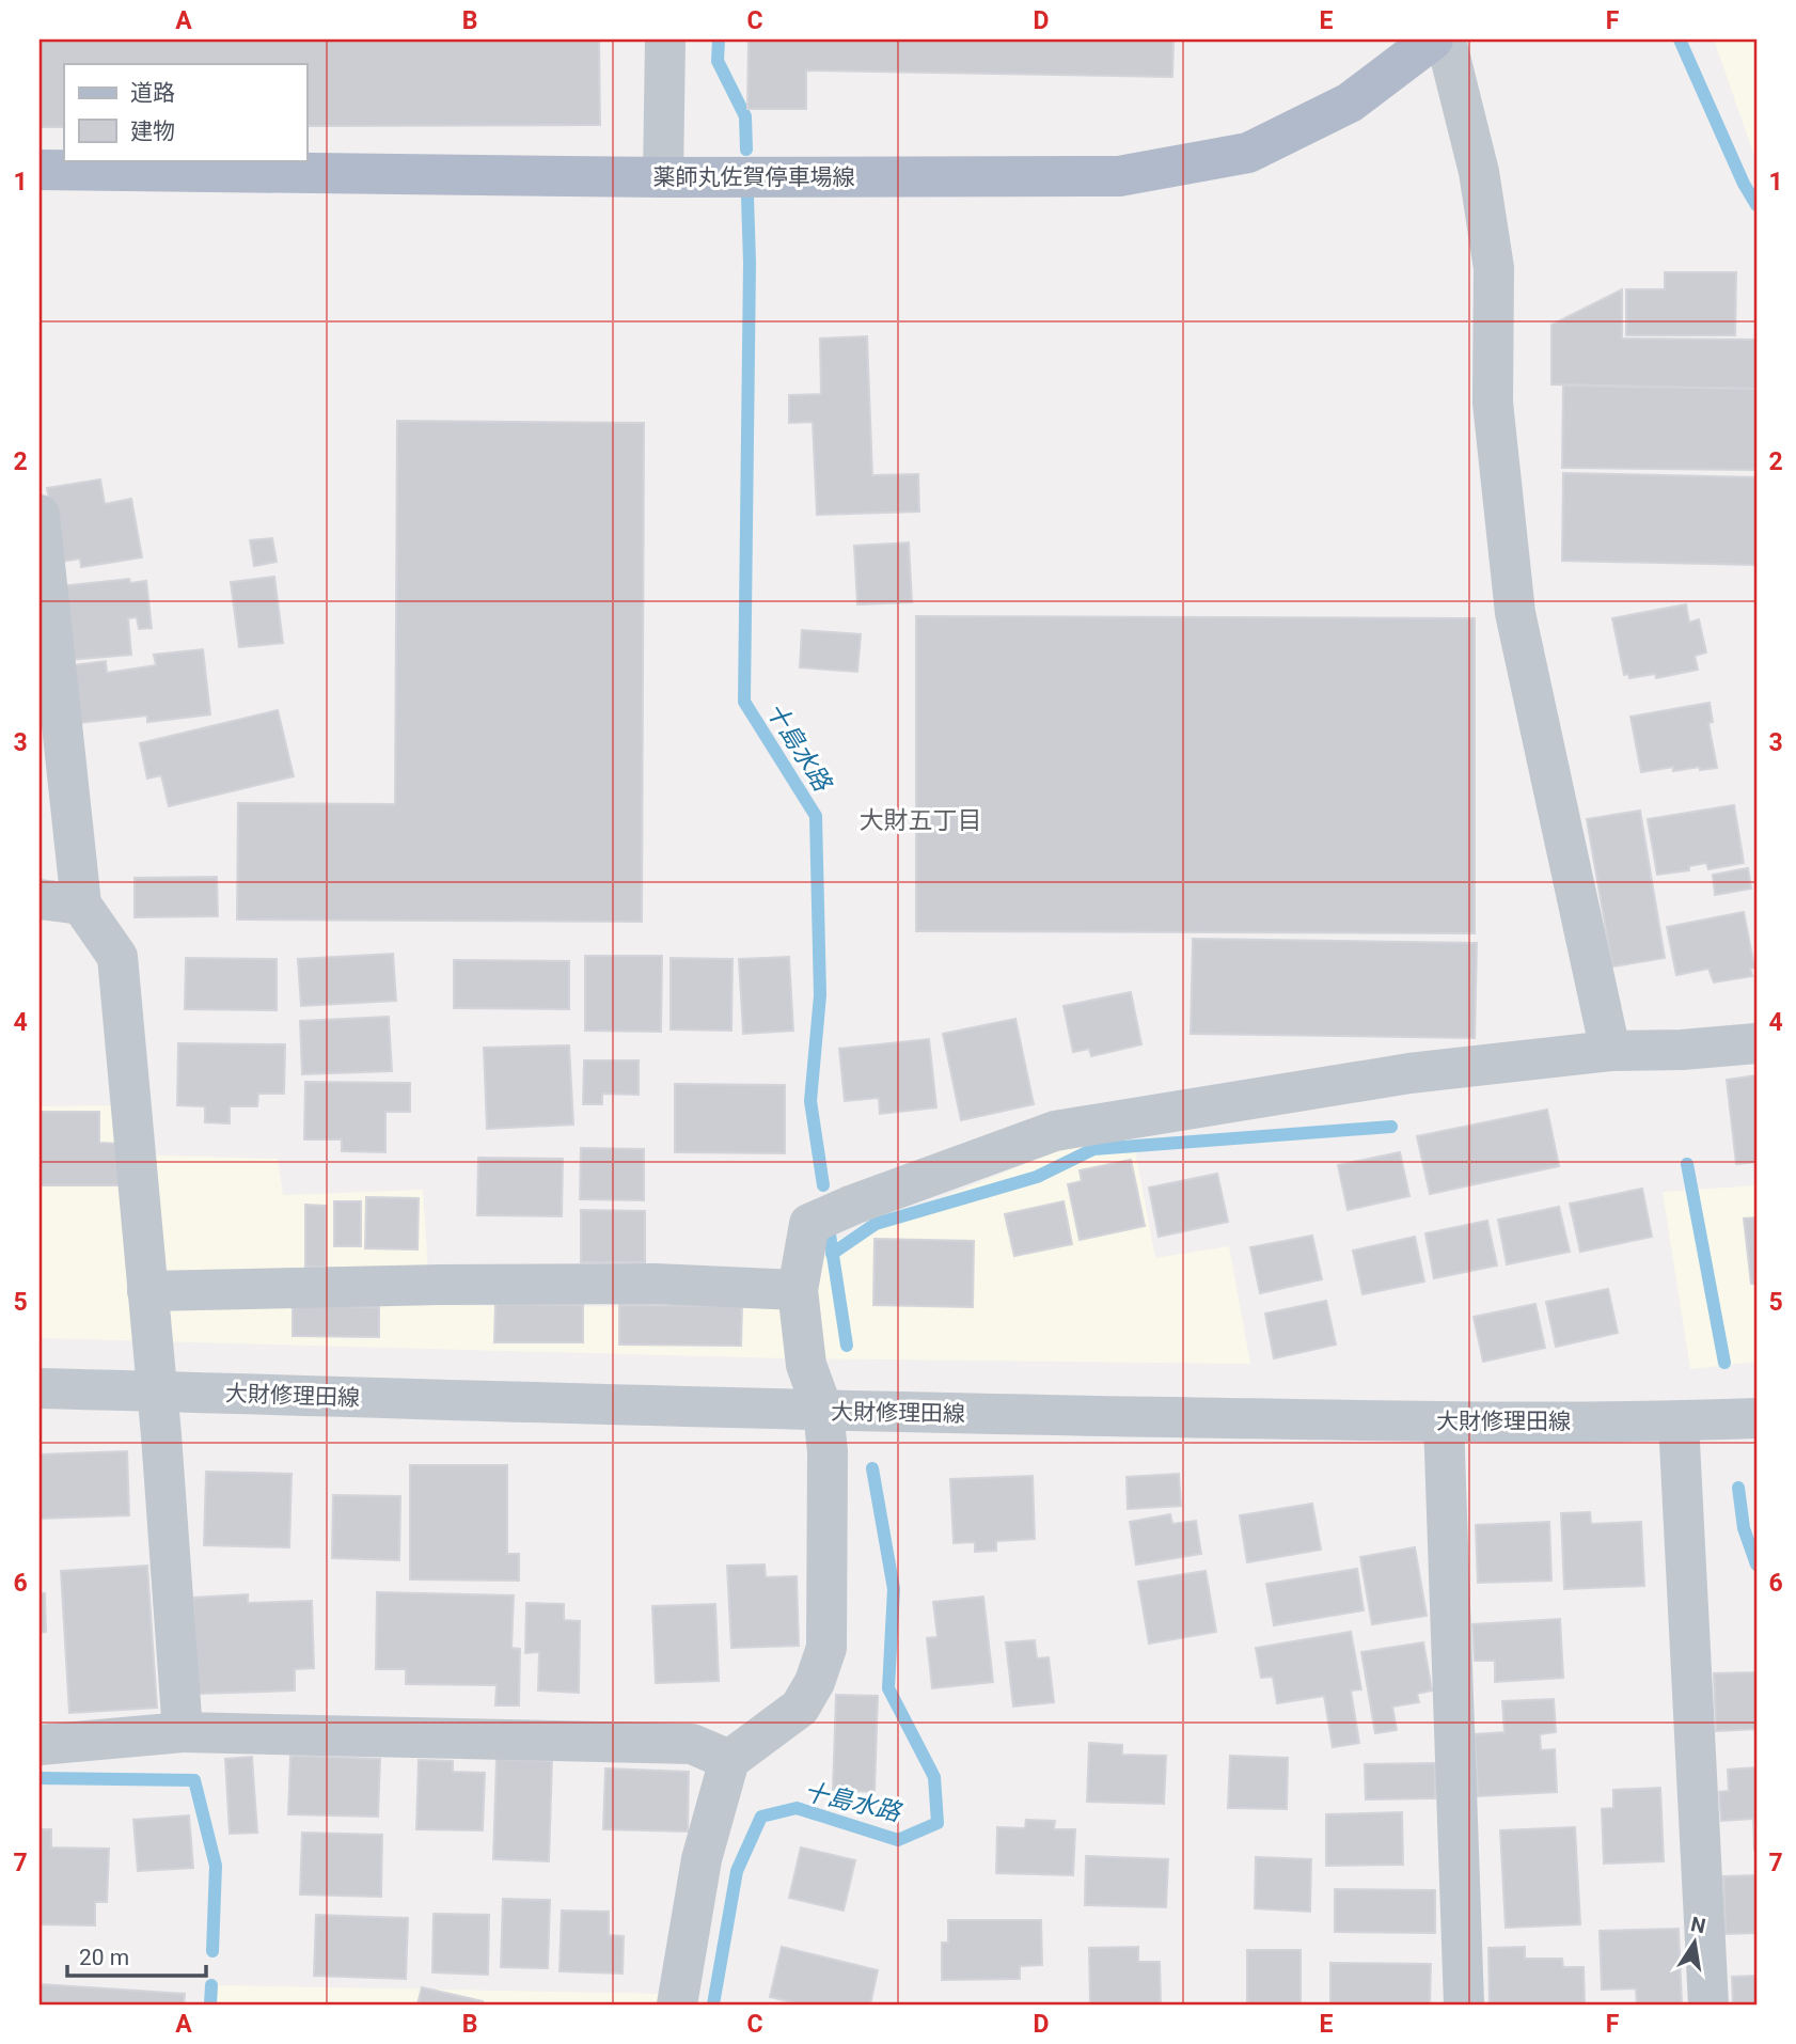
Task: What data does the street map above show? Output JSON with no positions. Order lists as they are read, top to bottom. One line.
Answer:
{"streets":{"main road":["薬師丸佐賀停車場線"],"street":["大財修理田線"]},"districts":["大財五丁目"],"water":["十島水路"],"legend":["道路","建物"],"scale_bar":"20 m","north":"top","grid":{"columns":["A","B","C","D","E","F"],"rows":["1","2","3","4","5","6","7"]}}
